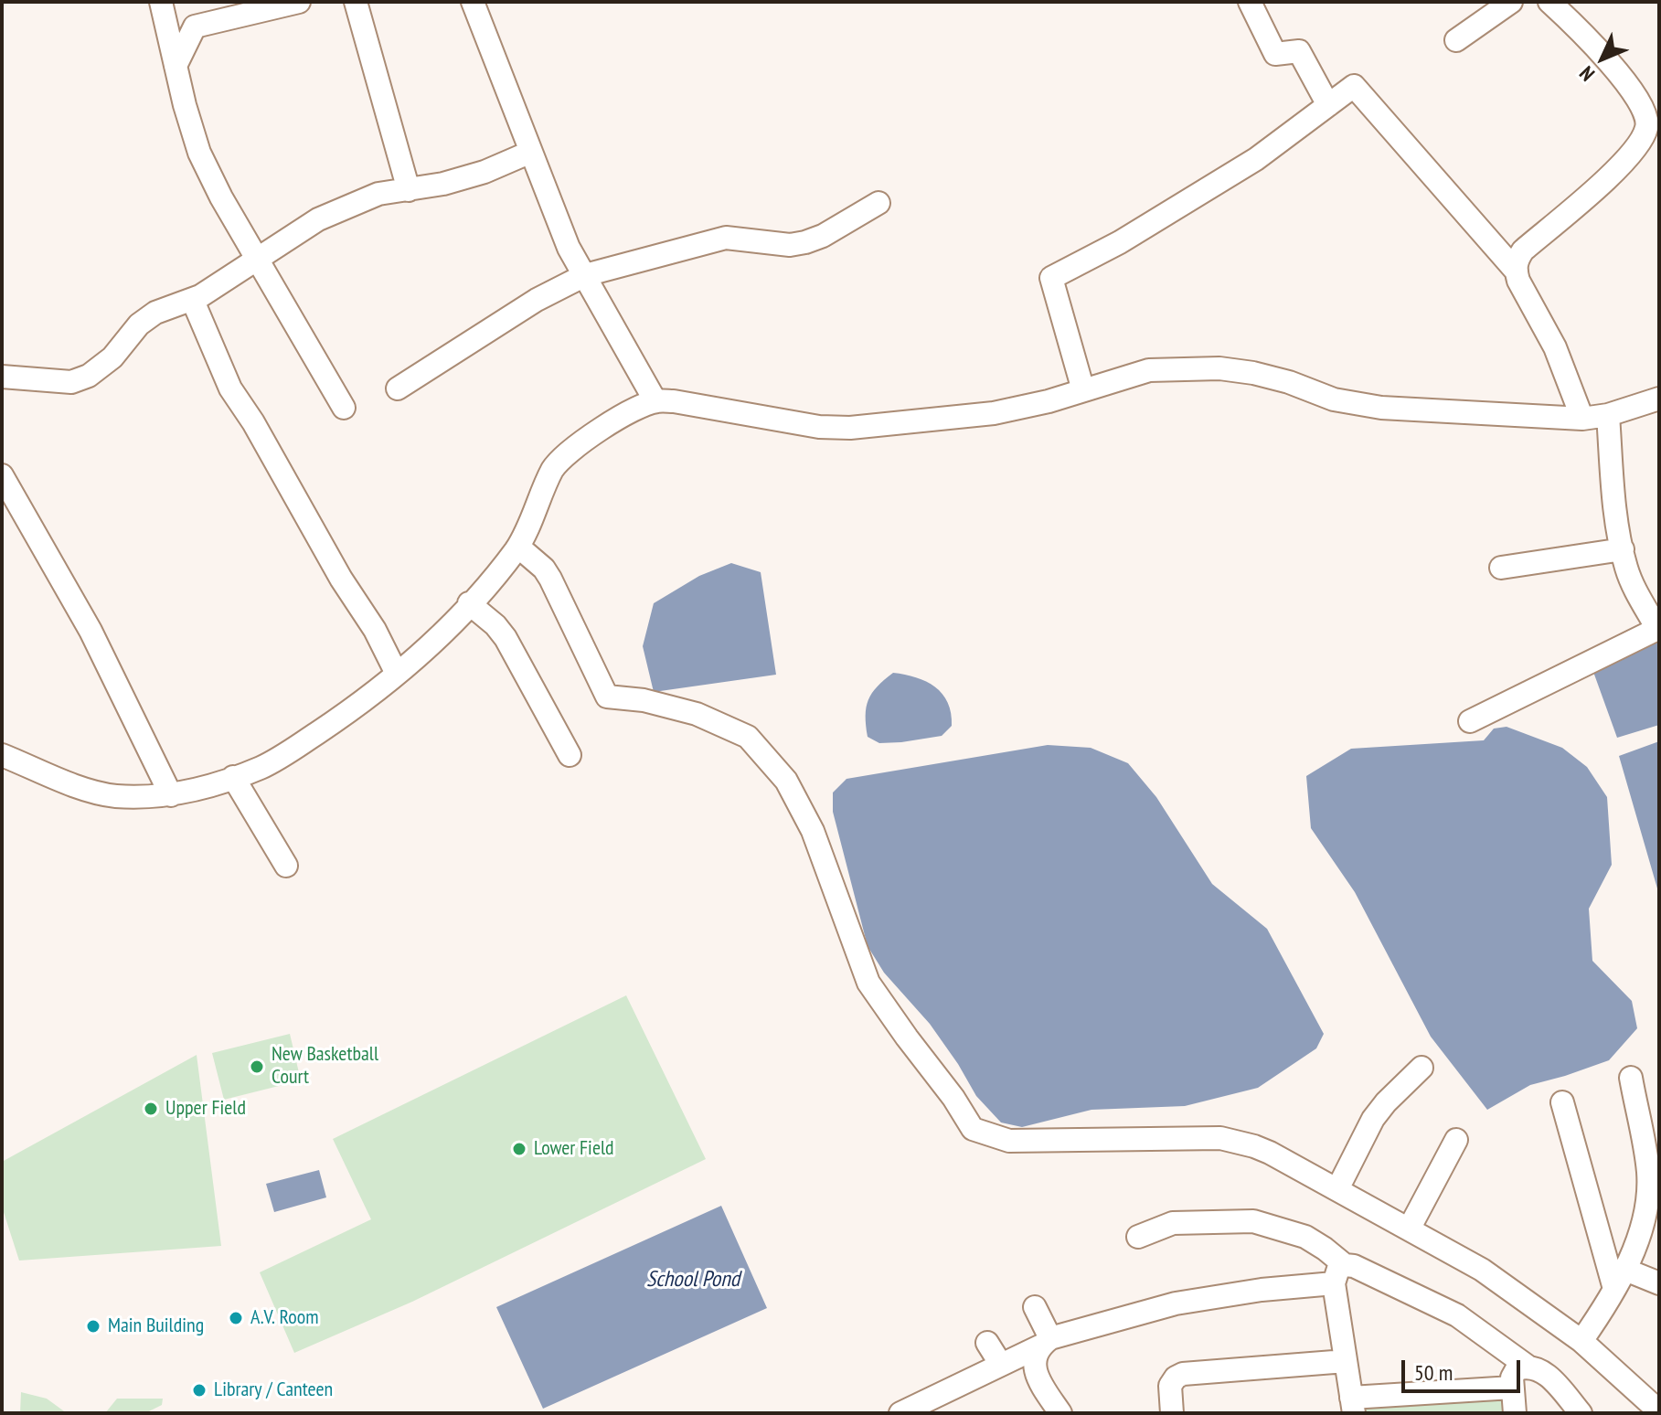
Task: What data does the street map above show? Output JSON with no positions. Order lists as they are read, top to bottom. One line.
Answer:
{"water":["School Pond"],"places":["New Basketball Court","Upper Field","Lower Field","A.V. Room","Main Building","Library / Canteen"],"scale_bar":"50 m","north":"bottom left"}
